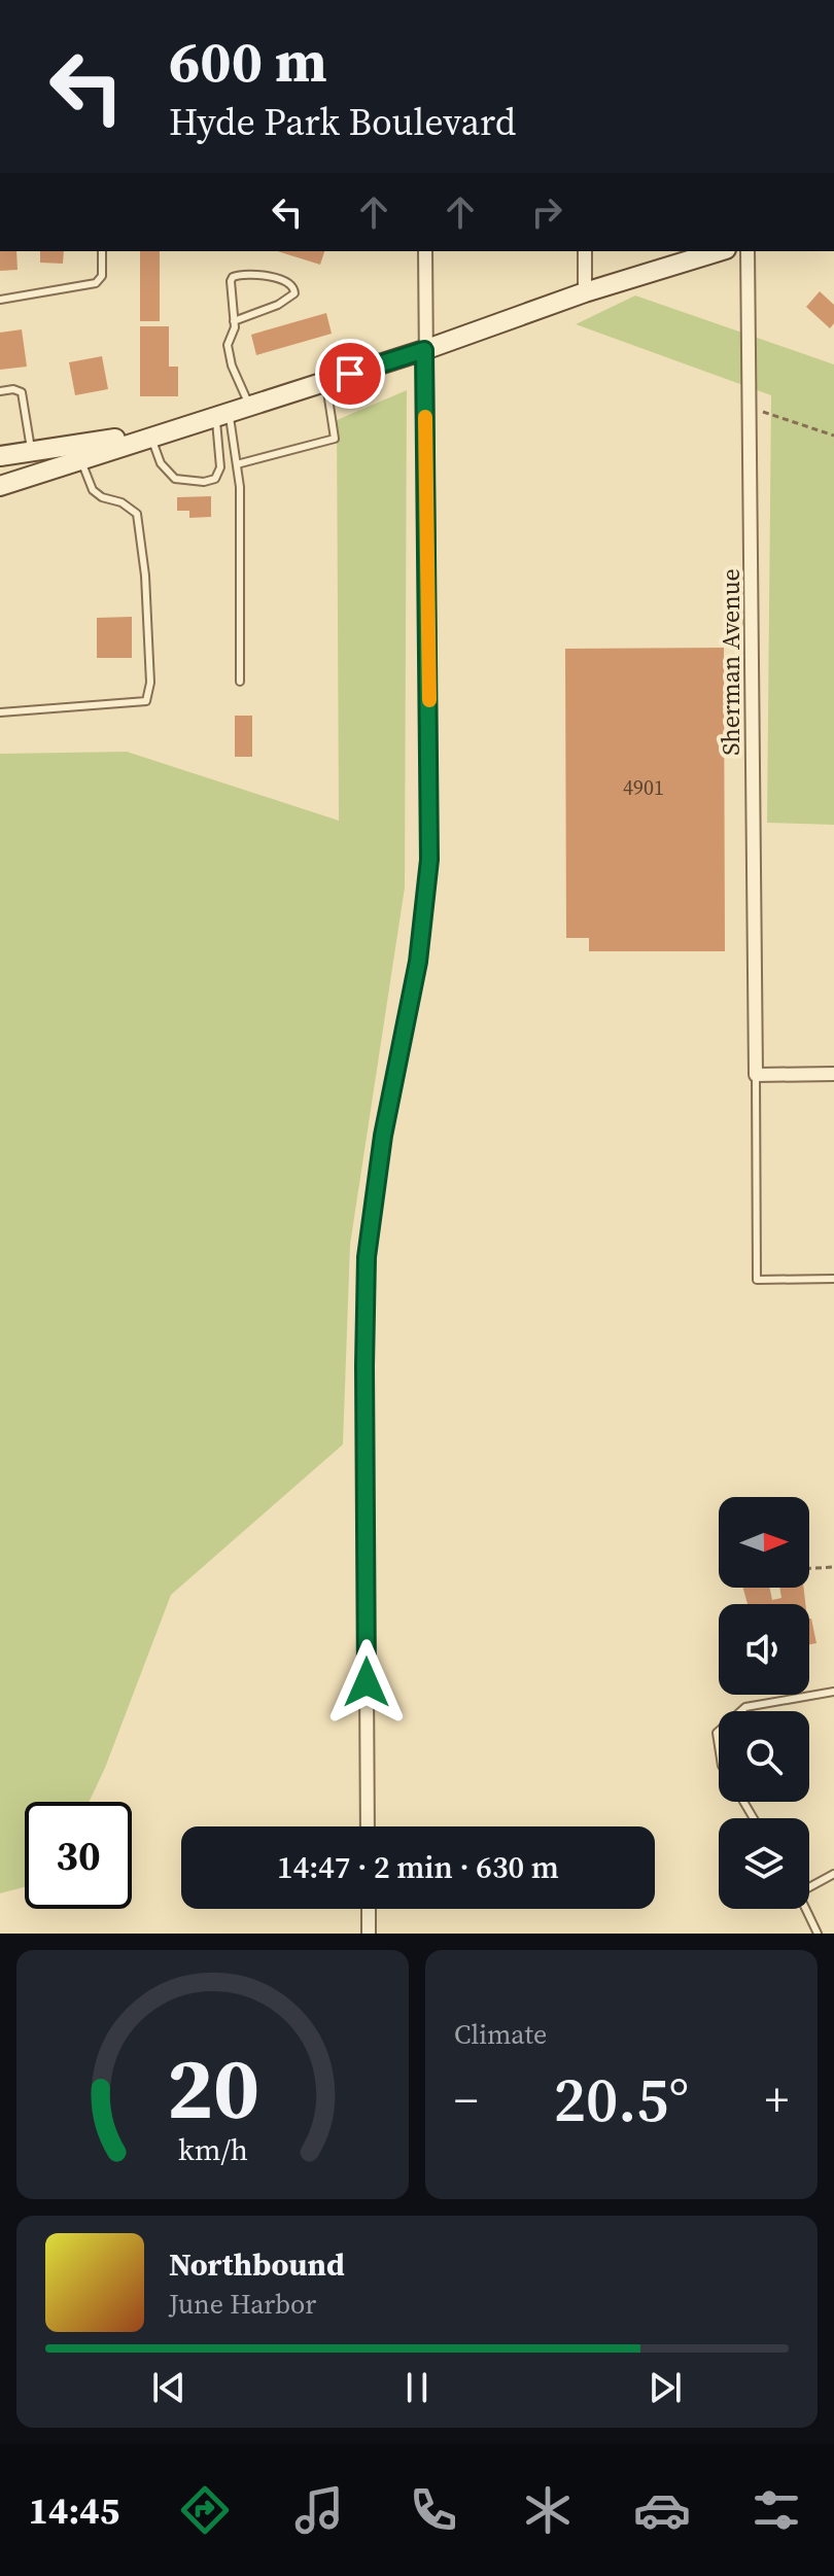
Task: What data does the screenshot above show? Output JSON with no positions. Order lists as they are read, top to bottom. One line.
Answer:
{"streets":{"street":["Sherman Avenue"]},"house_numbers":["4901"],"north":"right","page":{"turn":["600 m","Hyde Park Boulevard"],"limit":"30","trip":"14:47 · 2 min · 630 m","tile":"Climate","heat":["−","20.5°","+"],"song":["Northbound","June Harbor"],"tabs":"14:45","gauge":["20","km/h"]}}
